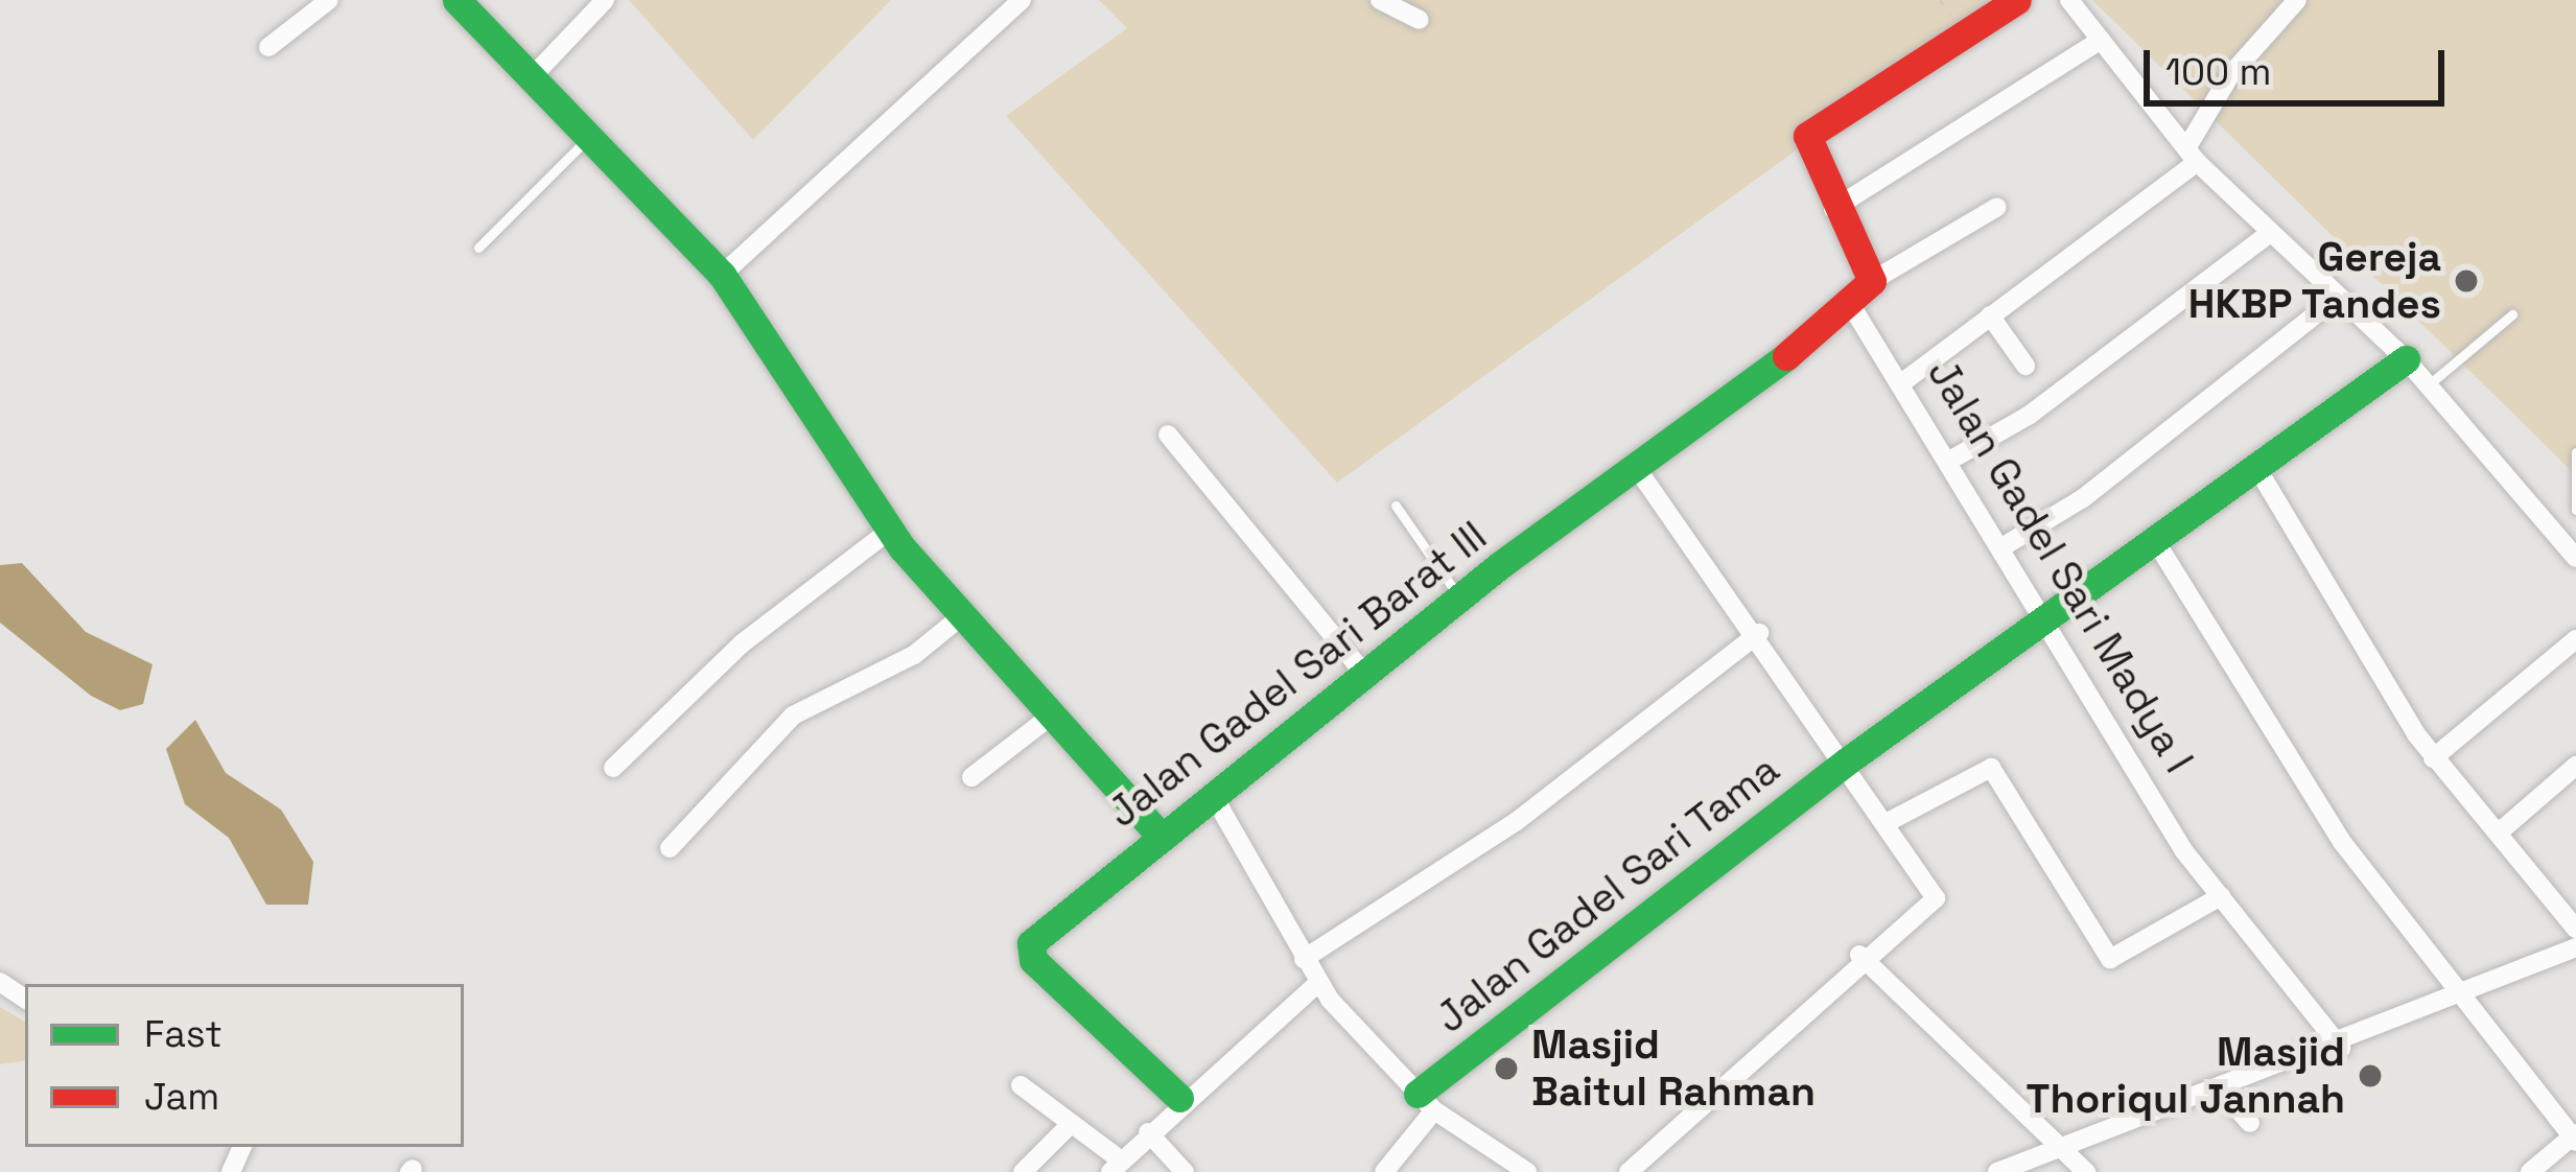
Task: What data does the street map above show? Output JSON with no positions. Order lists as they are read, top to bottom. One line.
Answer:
{"streets":{"street":["Jalan Gadel Sari Madya I","Jalan Gadel Sari Barat III","Jalan Gadel Sari Tama"]},"crossings":[["Jalan Gadel Sari Madya I","Jalan Gadel Sari Barat III"],["Jalan Gadel Sari Madya I","Jalan Gadel Sari Tama"]],"places":["Gereja HKBP Tandes","Masjid Baitul Rahman","Masjid Thoriqul Jannah"],"legend":["Fast","Jam"],"scale_bar":"100 m"}
